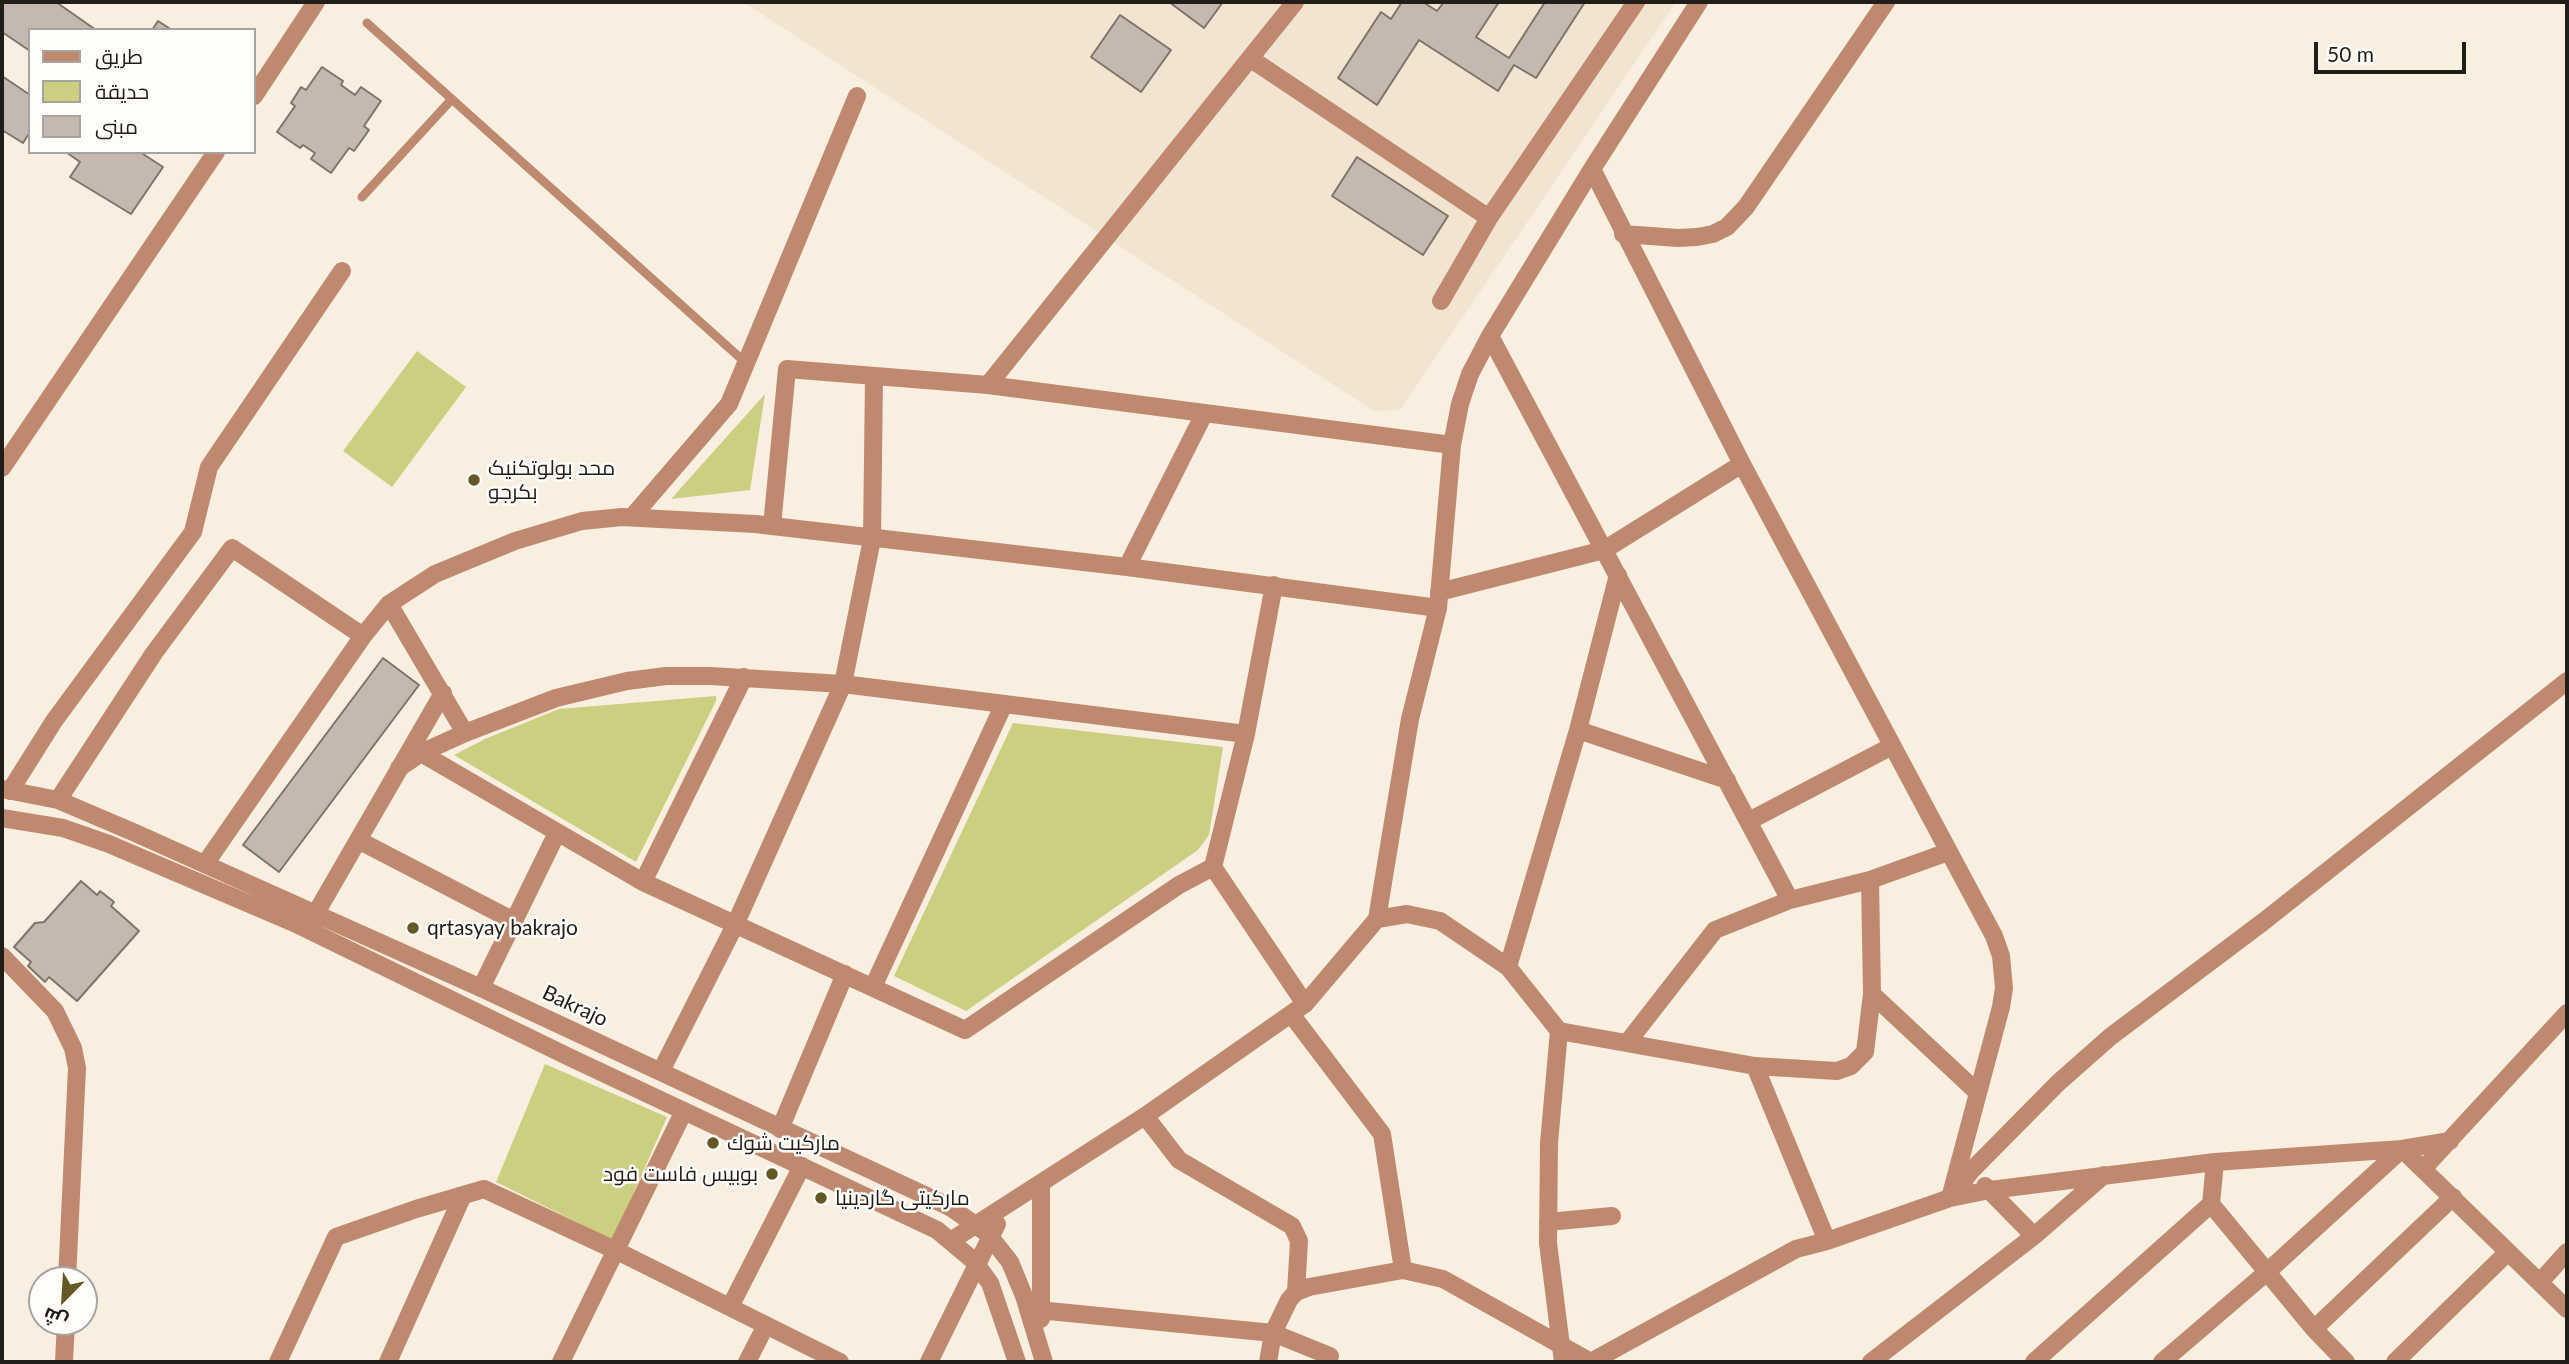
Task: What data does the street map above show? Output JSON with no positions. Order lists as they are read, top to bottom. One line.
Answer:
{"streets":{"street":["Bakrajo"]},"places":["محد بولوتکنیک بکرجو","qrtasyay bakrajo","ماركيت شوك","بوبيس فاست فود","مارکیتی گاردینیا"],"legend":["طريق","حديقة","مبنى"],"scale_bar":"50 m","north":"bottom left"}
